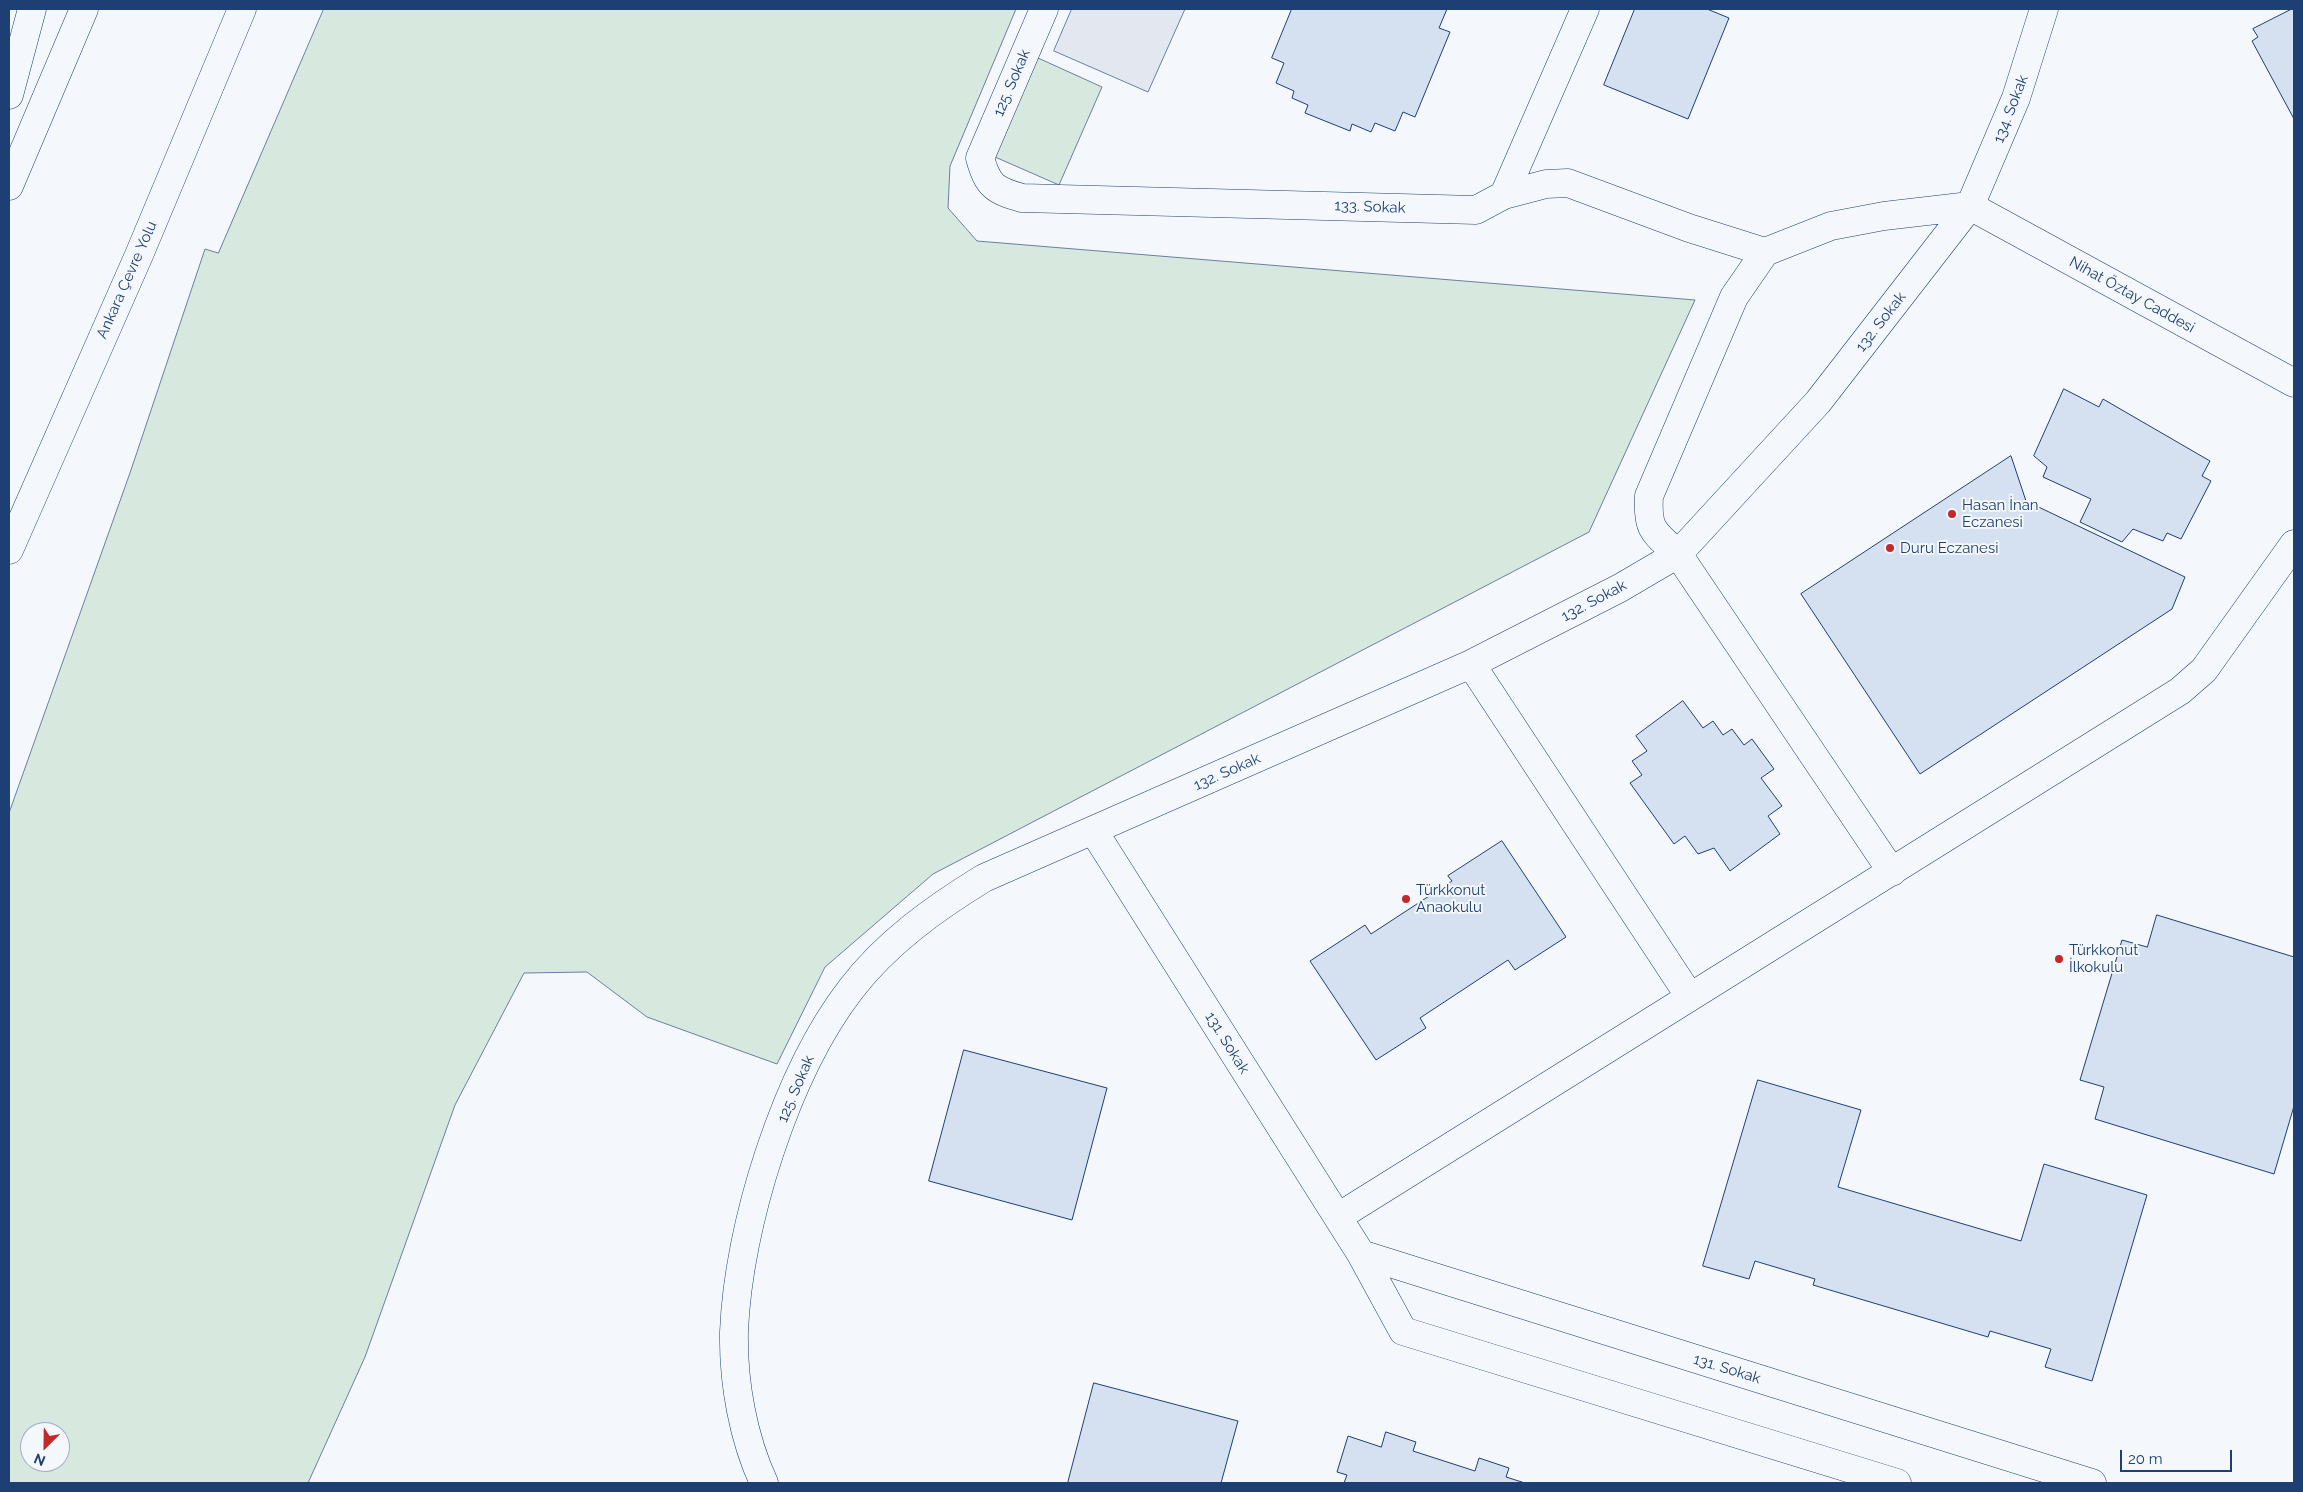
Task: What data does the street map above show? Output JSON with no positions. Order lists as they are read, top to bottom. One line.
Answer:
{"streets":{"main road":["125. Sokak","134. Sokak","133. Sokak","Ankara Çevre Yolu","Nihat Öztay Caddesi","132. Sokak","131. Sokak"]},"crossings":[["125. Sokak","133. Sokak"],["125. Sokak","132. Sokak"],["125. Sokak","131. Sokak"],["134. Sokak","Nihat Öztay Caddesi"],["134. Sokak","132. Sokak"],["Nihat Öztay Caddesi","132. Sokak"],["132. Sokak","131. Sokak"]],"places":["Hasan İnan Eczanesi","Duru Eczanesi","Türkkonut Anaokulu","Türkkonut İlkokulu"],"scale_bar":"20 m","north":"bottom left"}
